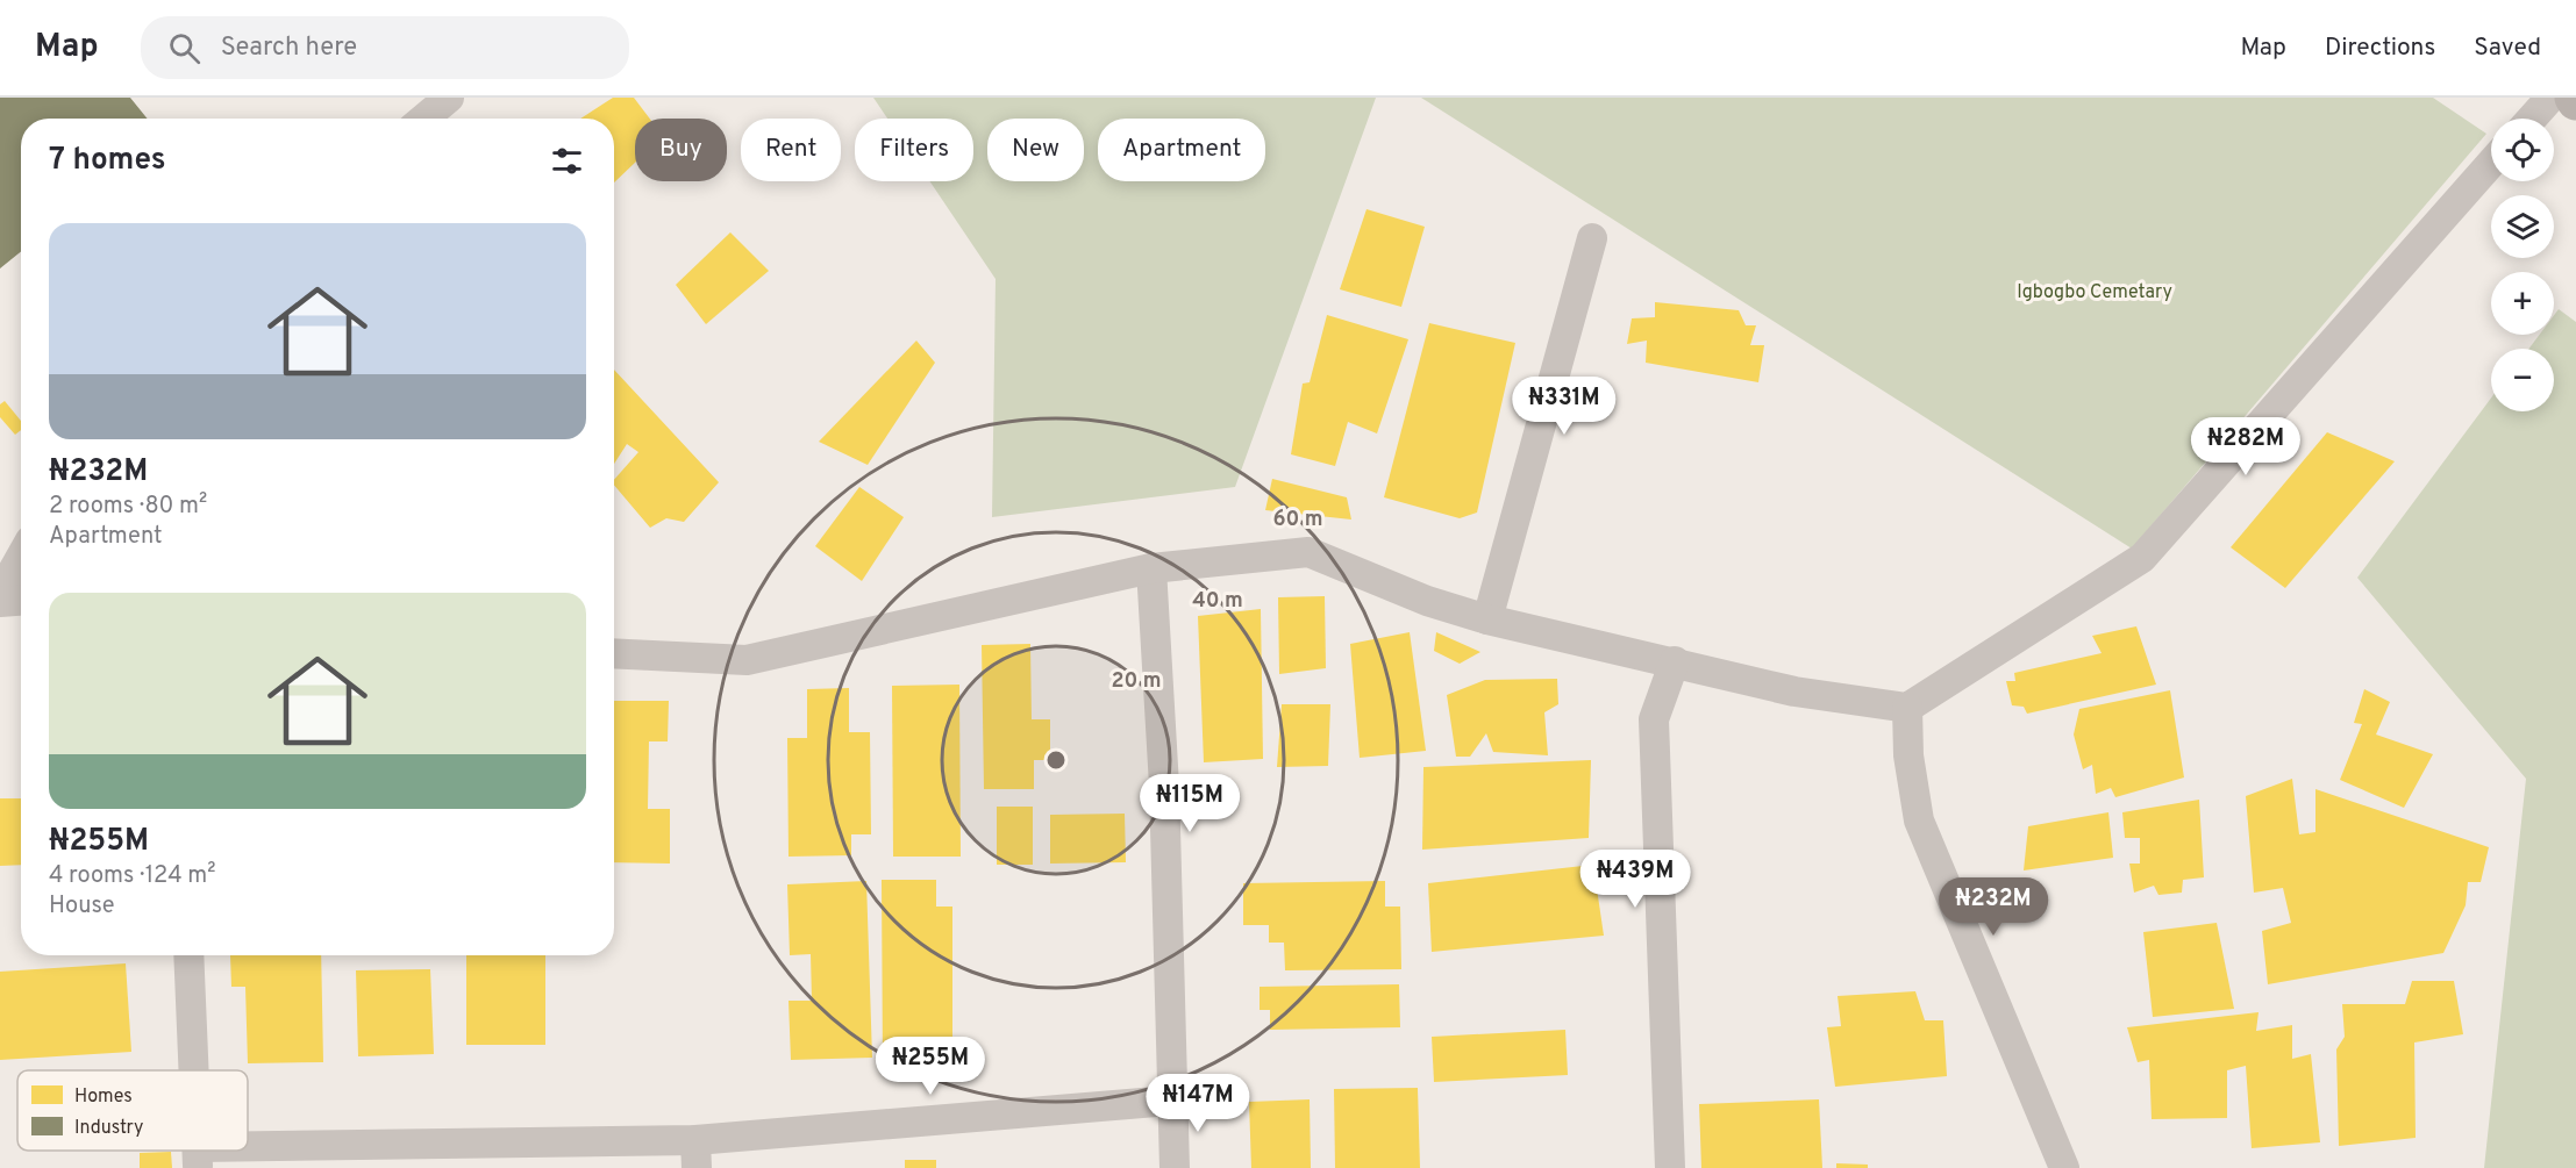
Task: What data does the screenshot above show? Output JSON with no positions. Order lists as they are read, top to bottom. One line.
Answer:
{"parks":["Igbogbo Cemetary"],"legend":["Homes","Industry"],"page":{"header":"Map","search":"Search here","nav":["Map","Directions","Saved"],"map_buttons":["+","−"],"chip":["Buy","Rent","Filters","New","Apartment"],"heading":"7 homes","list":[{"name":"₦232M","note":"2 rooms · 80 m² · Apartment"},{"name":"₦255M","note":"4 rooms · 124 m² · House"}],"price":["₦331M","₦282M","₦115M","₦439M","₦232M","₦255M","₦147M"]},"rings":["60 m","40 m","20 m"]}
